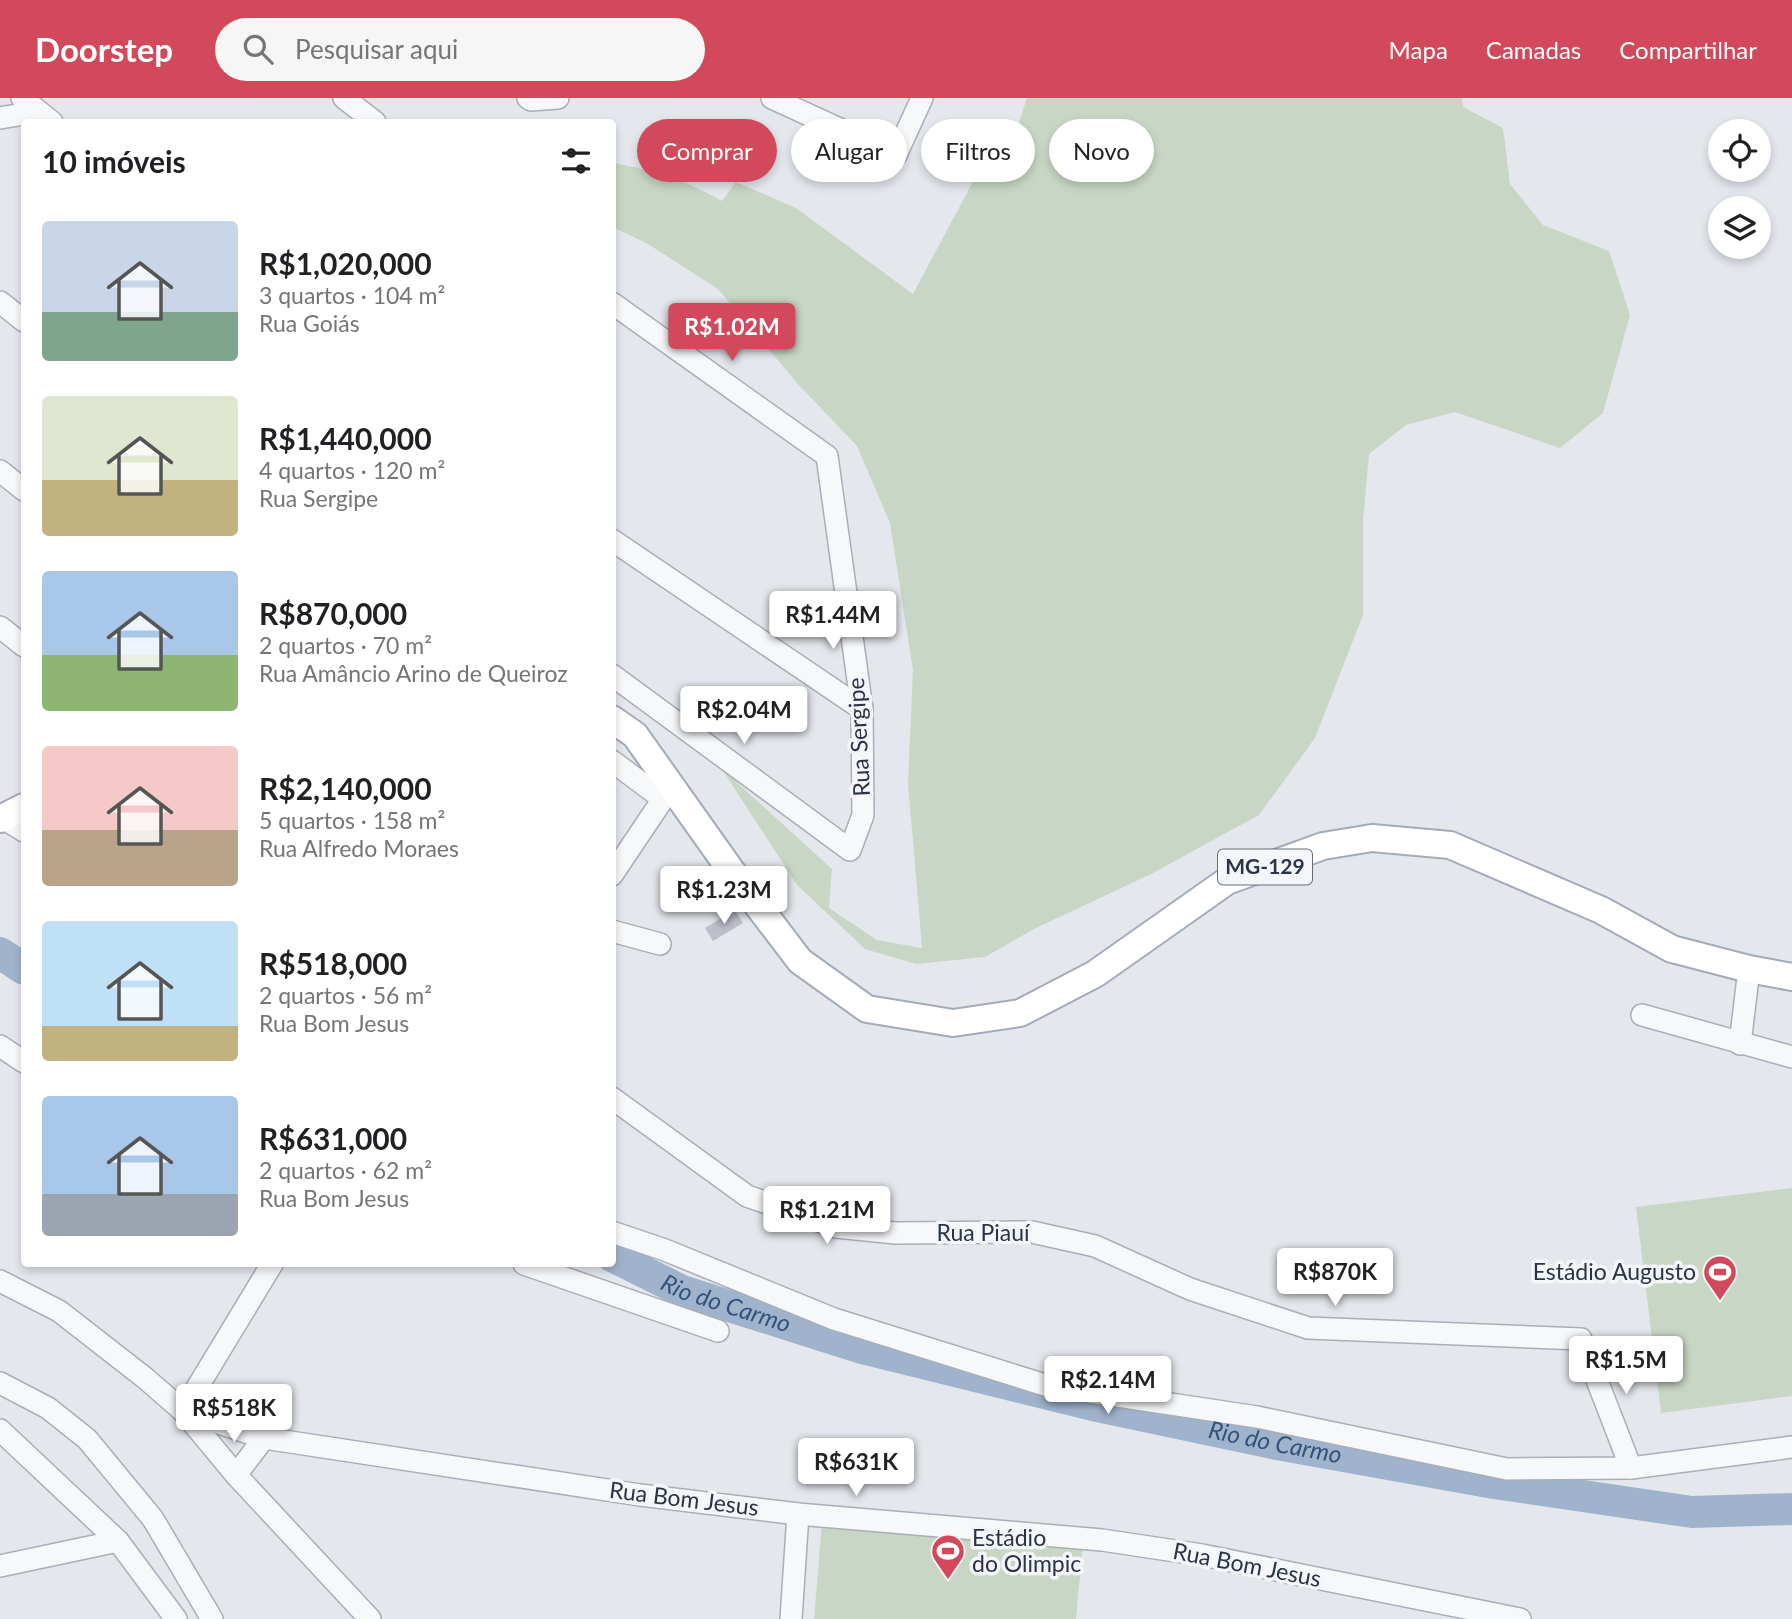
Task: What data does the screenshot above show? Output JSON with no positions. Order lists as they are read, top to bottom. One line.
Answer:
{"streets":{"main road":["MG-129"],"street":["Rua Sergipe","Rua Piauí","Rua Bom Jesus"]},"water":["Rio do Carmo"],"places":{"sports":["Estádio Augusto","Estádio do Olimpic"]},"page":{"header":"Doorstep","search":"Pesquisar aqui","nav":["Mapa","Camadas","Compartilhar"],"chip":["Comprar","Alugar","Filtros","Novo"],"heading":"10 imóveis","list":[{"name":"R$1,020,000","note":"3 quartos · 104 m² · Rua Goiás"},{"name":"R$1,440,000","note":"4 quartos · 120 m² · Rua Sergipe"},{"name":"R$870,000","note":"2 quartos · 70 m² · Rua Amâncio Arino de Queiroz"},{"name":"R$2,140,000","note":"5 quartos · 158 m² · Rua Alfredo Moraes"},{"name":"R$518,000","note":"2 quartos · 56 m² · Rua Bom Jesus"},{"name":"R$631,000","note":"2 quartos · 62 m² · Rua Bom Jesus"}],"price":["R$1.02M","R$1.44M","R$2.04M","R$1.23M","R$1.21M","R$870K","R$1.5M","R$2.14M","R$518K","R$631K"]}}
